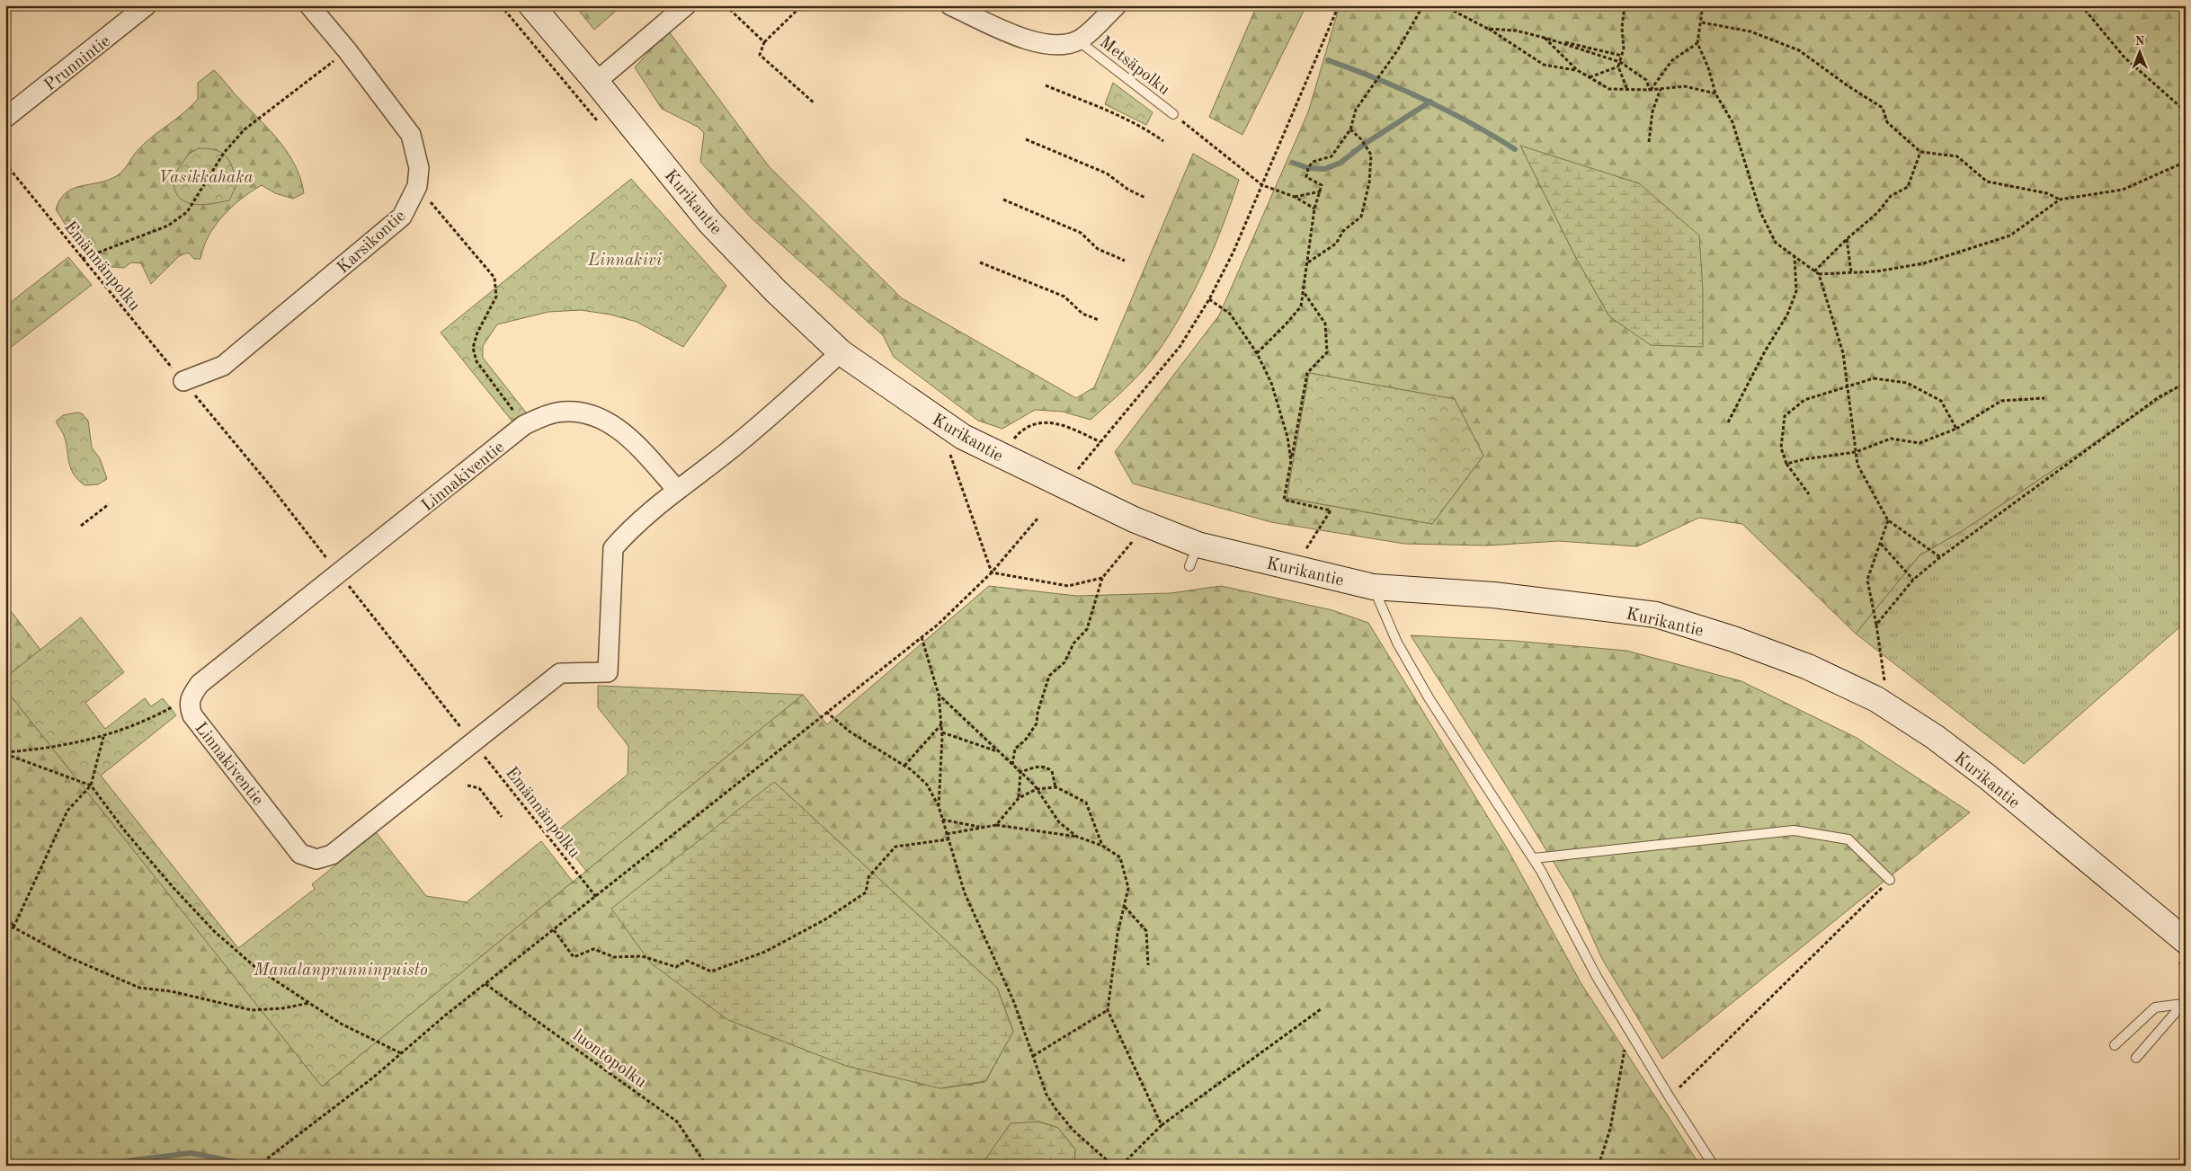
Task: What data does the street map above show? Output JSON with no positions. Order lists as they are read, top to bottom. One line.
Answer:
{"streets":{"main road":["Kurikantie"],"street":["Prunnintie","Karsikontie","Linnakiventie"],"lane":["Metsäpolku"],"path":["Emännänpolku","luontopolku"]},"crossings":[["Kurikantie","Linnakiventie"],["Karsikontie","Emännänpolku"],["Emännänpolku","Linnakiventie"]],"parks":["Vasikkahaka","Linnakivi","Manalanprunninpuisto"],"north":"top"}
